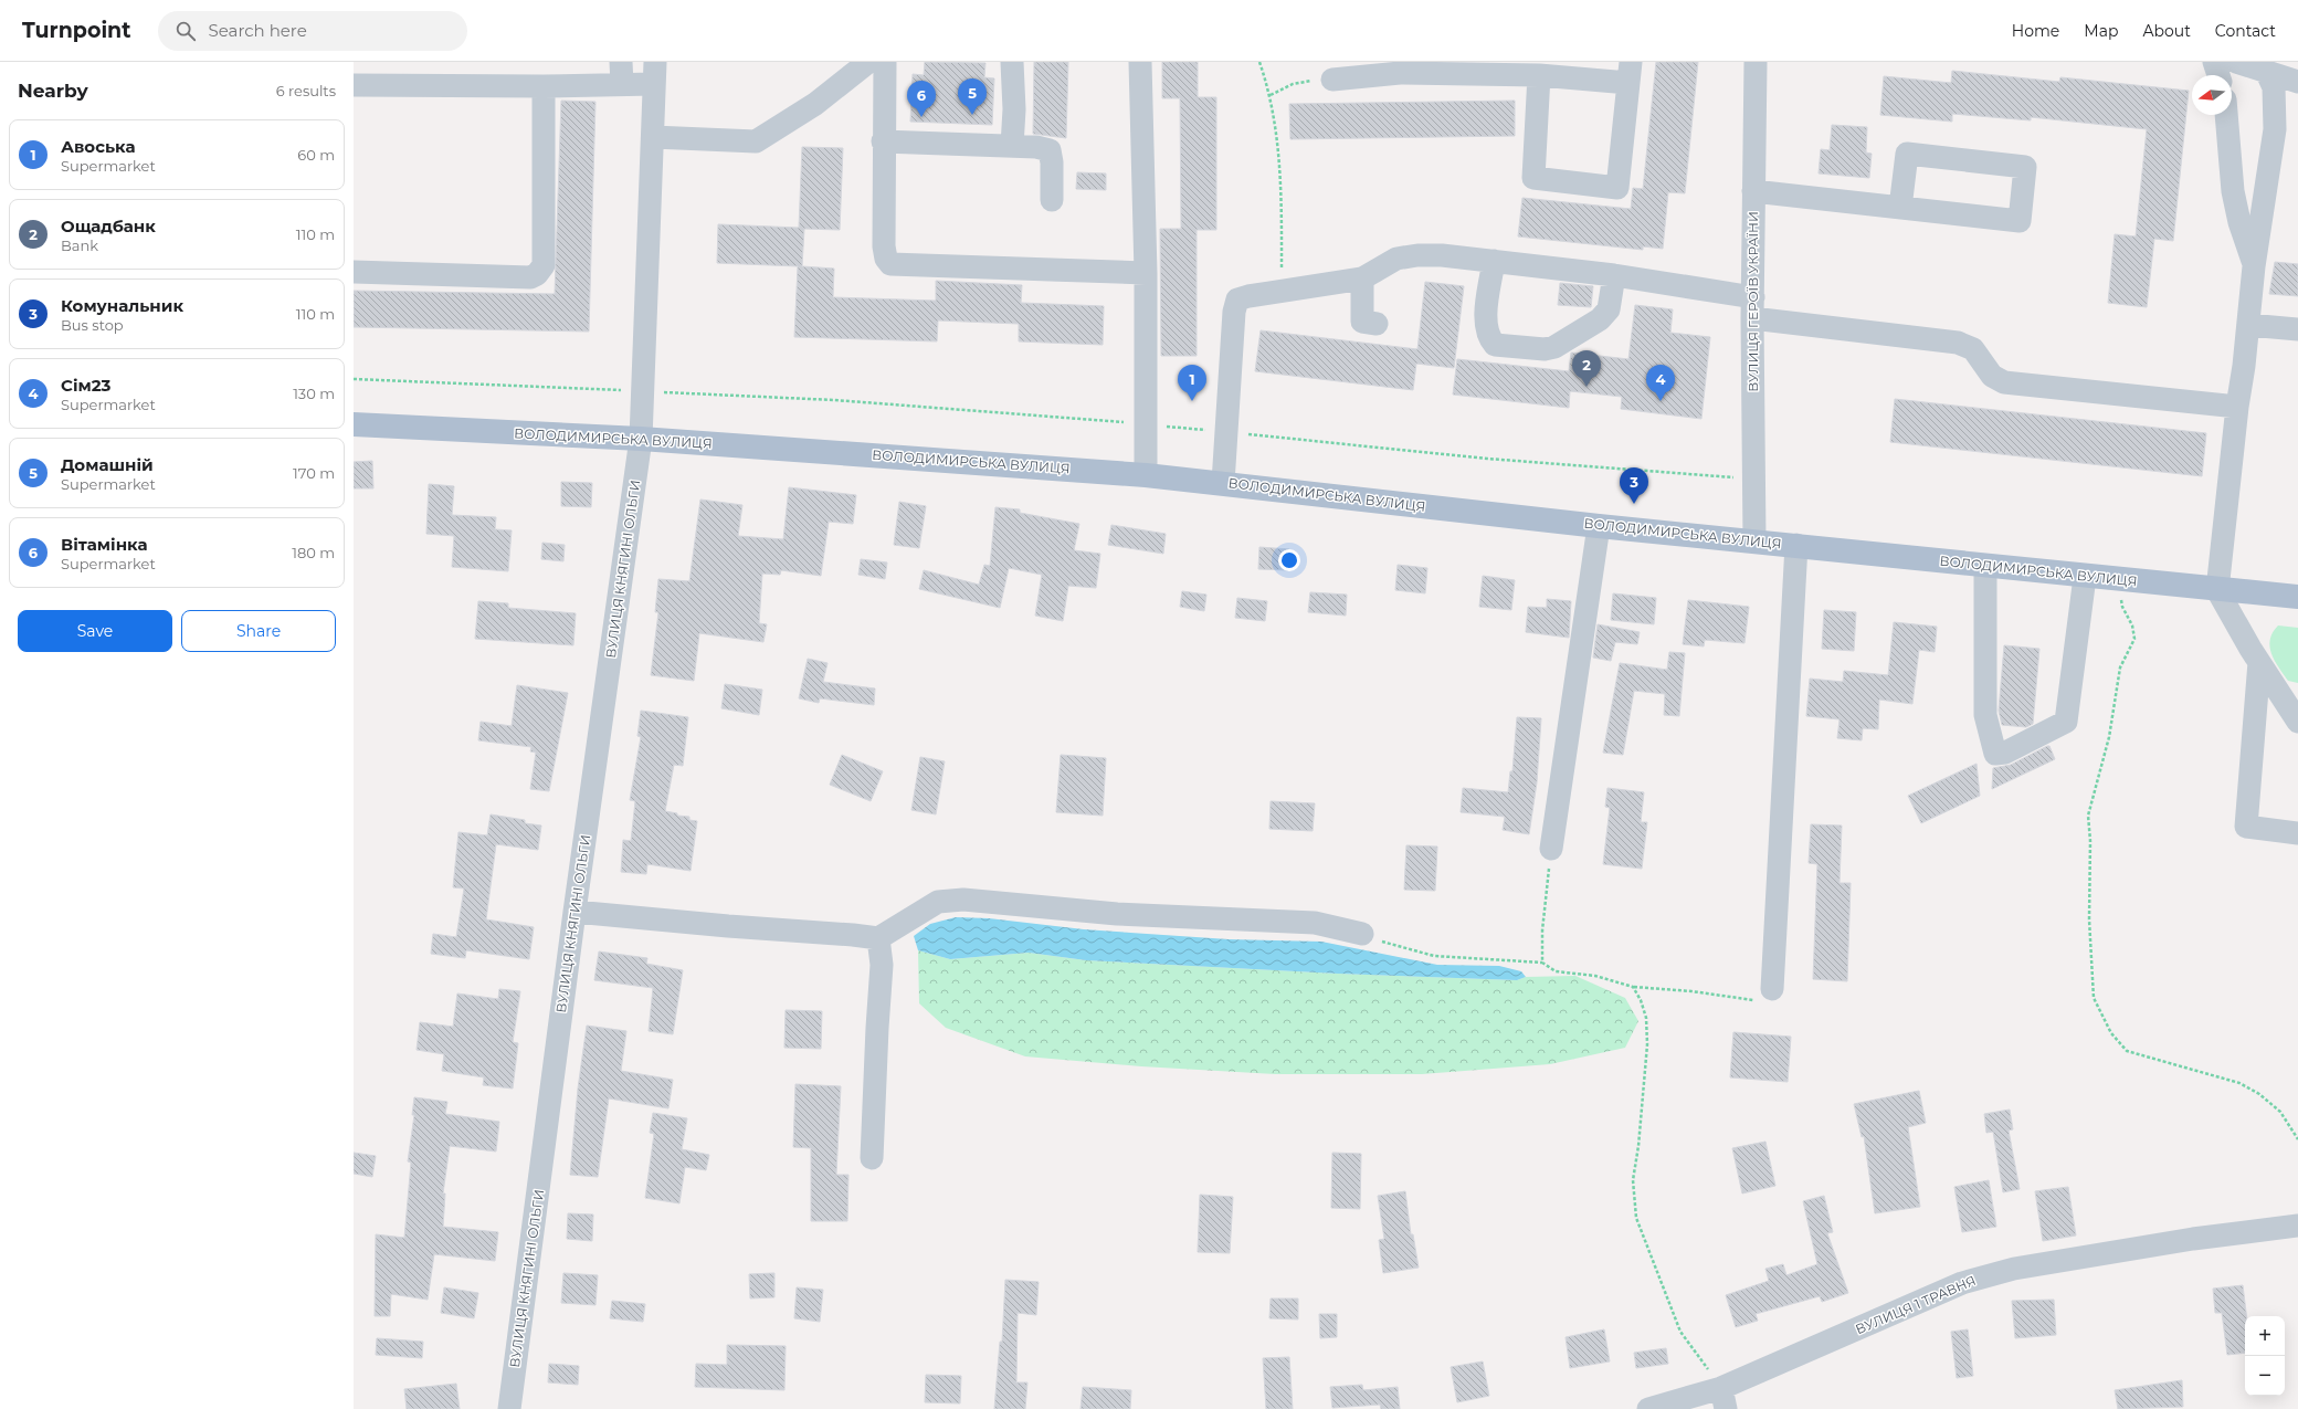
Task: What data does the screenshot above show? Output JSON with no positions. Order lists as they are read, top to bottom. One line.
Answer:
{"streets":{"main road":["ВОЛОДИМИРСЬКА ВУЛИЦЯ"],"street":["ВУЛИЦЯ ГЕРОЇВ УКРАЇНИ","ВУЛИЦЯ КНЯГИНІ ОЛЬГИ","ВУЛИЦЯ 1 ТРАВНЯ"]},"crossings":[["ВУЛИЦЯ ГЕРОЇВ УКРАЇНИ","ВОЛОДИМИРСЬКА ВУЛИЦЯ"],["ВОЛОДИМИРСЬКА ВУЛИЦЯ","ВУЛИЦЯ КНЯГИНІ ОЛЬГИ"]],"north":"left","page":{"header":"Turnpoint","search":"Search here","nav":["Home","Map","About","Contact"],"heading":["Nearby","6 results"],"pins":["5","6","2","1","4","3"],"list":[{"mark":"1","name":"Авоська","note":"Supermarket","value":"60 m"},{"mark":"2","name":"Ощадбанк","note":"Bank","value":"110 m"},{"mark":"3","name":"Комунальник","note":"Bus stop","value":"110 m"},{"mark":"4","name":"Сім23","note":"Supermarket","value":"130 m"},{"mark":"5","name":"Домашній","note":"Supermarket","value":"170 m"},{"mark":"6","name":"Вітамінка","note":"Supermarket","value":"180 m"}],"buttons":["Save","Share"],"map_buttons":["+","−"]}}
